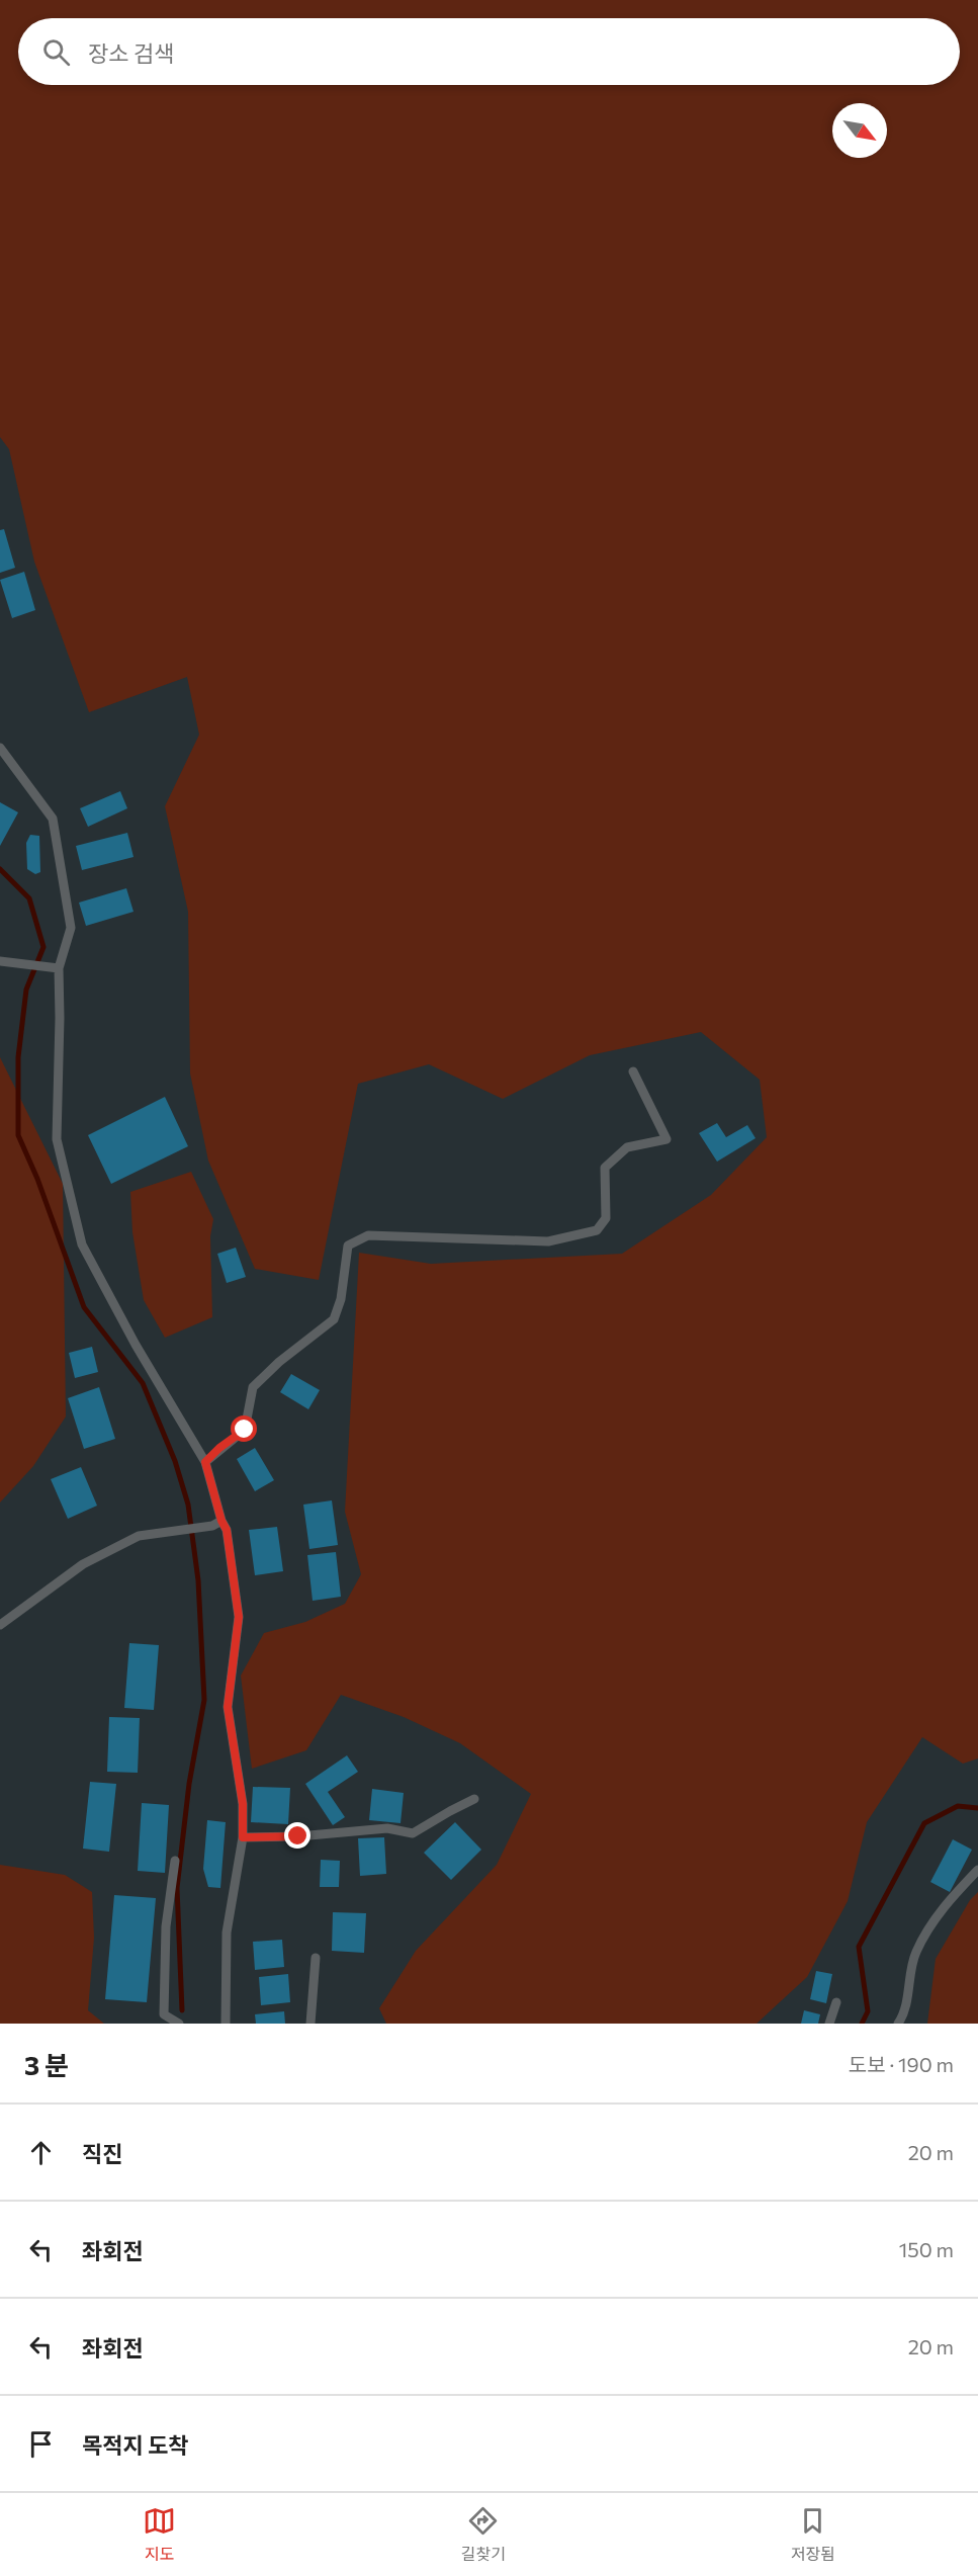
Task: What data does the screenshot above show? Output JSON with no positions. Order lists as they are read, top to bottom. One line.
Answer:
{"north":"bottom right","page":{"search":"장소 검색","heading":["3 분","도보 · 190 m"],"list":[["직진","20 m"],["좌회전","150 m"],["좌회전","20 m"],"목적지 도착"],"nav":["지도","길찾기","저장됨"]}}
